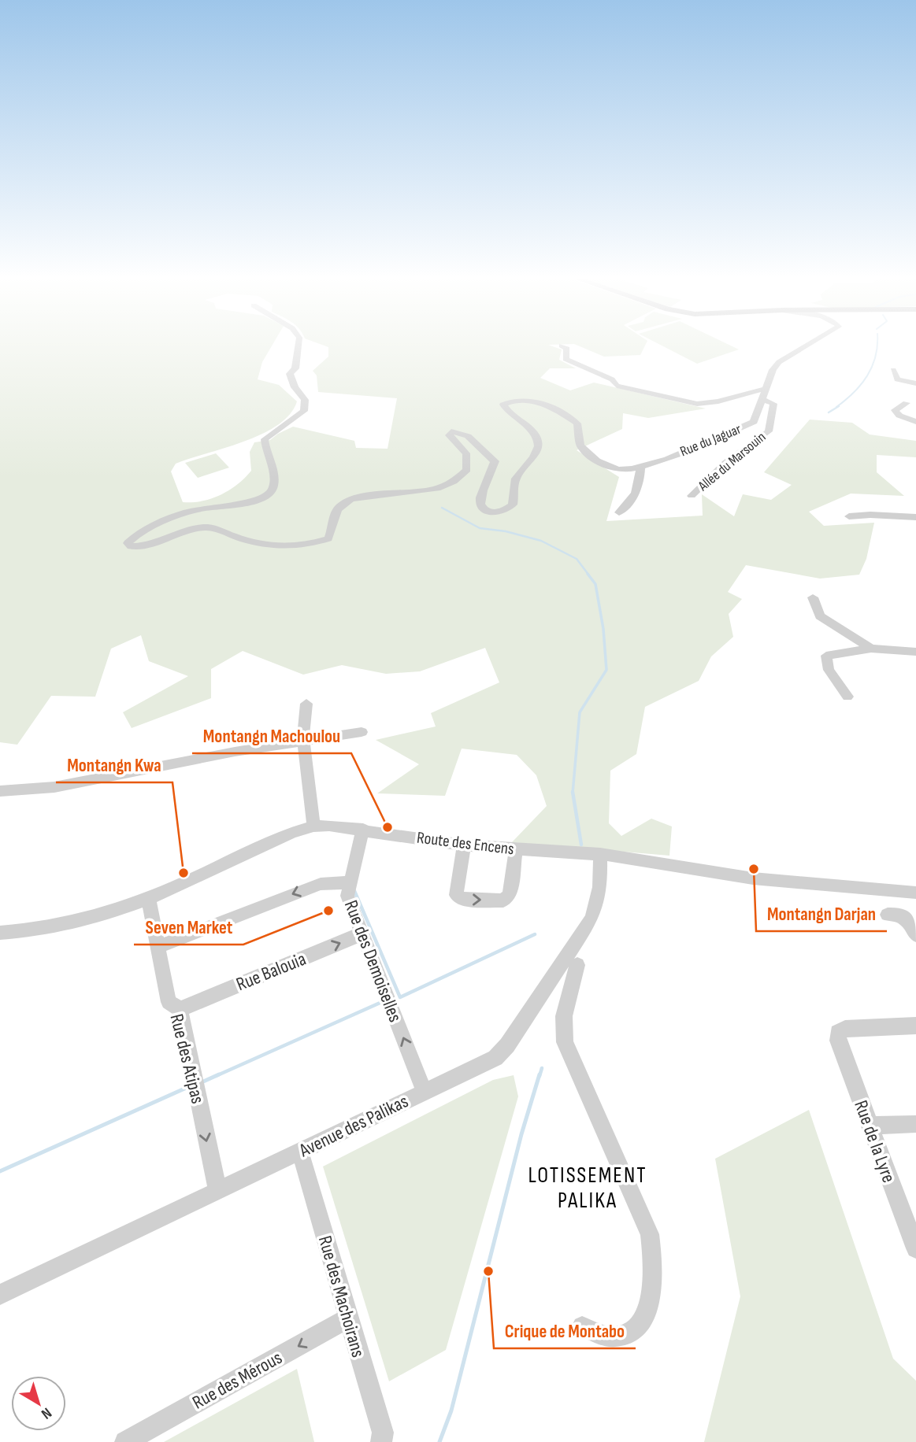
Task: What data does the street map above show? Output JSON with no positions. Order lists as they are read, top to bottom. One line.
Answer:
{"streets":{"street":["Rue du Jaguar","Allée du Marsouin","Route des Encens","Rue des Demoiselles","Rue Balouia","Rue des Atipas","Avenue des Palikas","Rue de la Lyre","Rue des Machoirans","Rue des Mérous"]},"crossings":[["Rue du Jaguar","Allée du Marsouin"],["Route des Encens","Rue des Demoiselles"],["Route des Encens","Rue des Atipas"],["Route des Encens","Avenue des Palikas"],["Rue des Demoiselles","Rue Balouia"],["Rue des Demoiselles","Avenue des Palikas"],["Rue Balouia","Rue des Atipas"],["Rue des Atipas","Avenue des Palikas"],["Avenue des Palikas","Rue des Machoirans"],["Rue des Machoirans","Rue des Mérous"]],"one_way":["Rue des Demoiselles","Rue des Atipas","Rue des Mérous"],"districts":["LOTISSEMENT PALIKA"],"places":["Montangn Machoulou","Montangn Darjan","Montangn Kwa","Seven Market","Crique de Montabo"],"north":"bottom right"}
